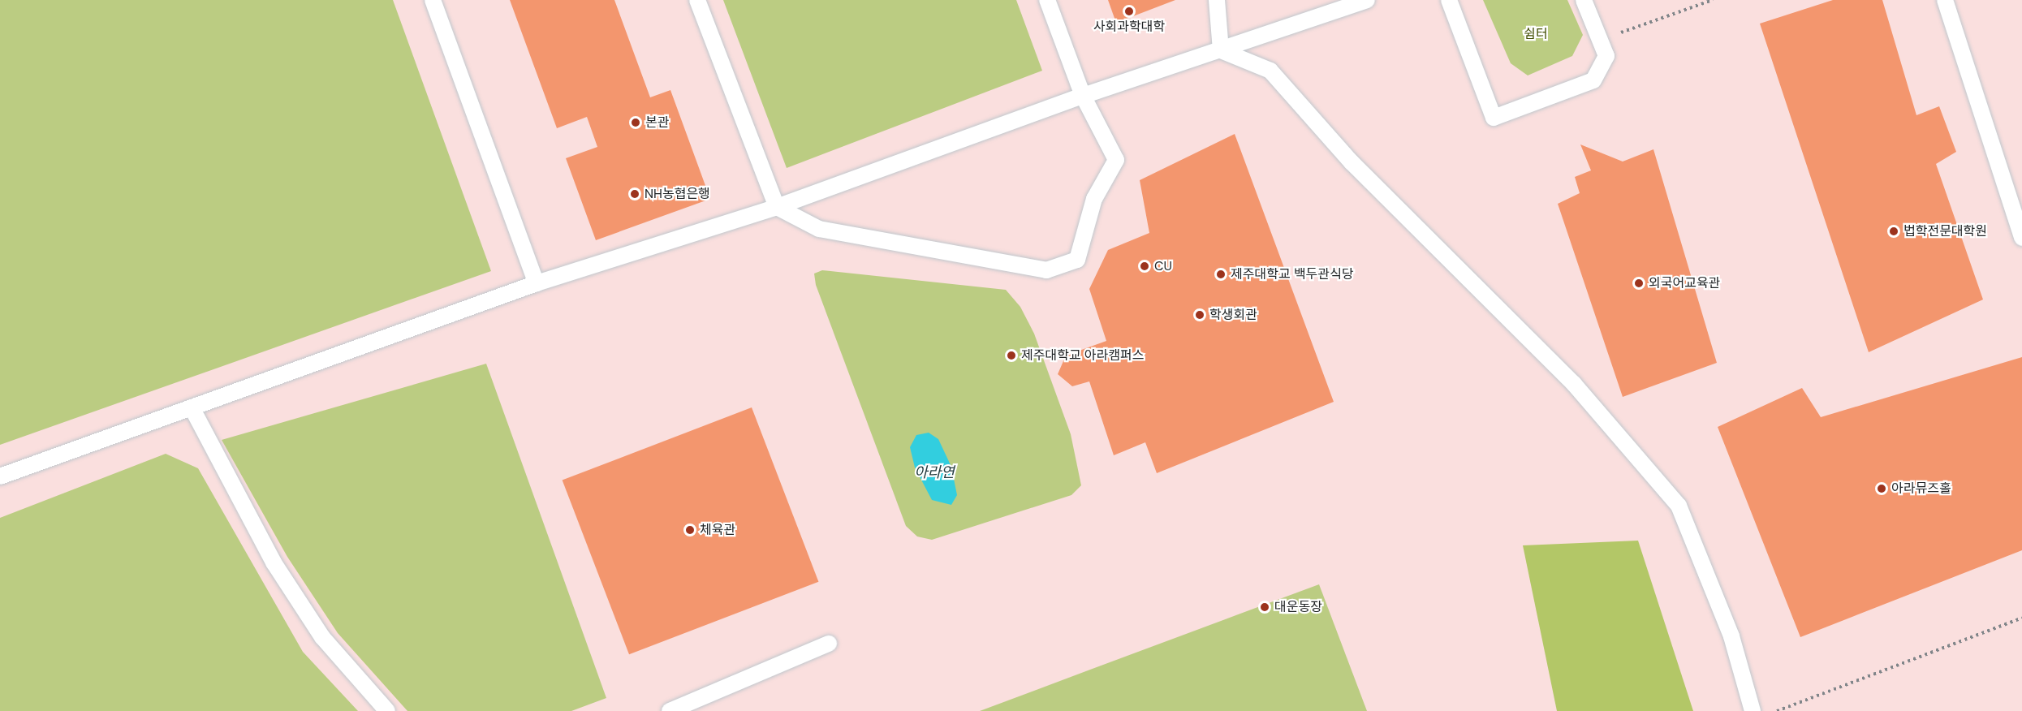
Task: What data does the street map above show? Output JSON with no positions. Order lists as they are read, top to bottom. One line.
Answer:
{"water":["아라연"],"parks":["쉼터"],"places":["사회과학대학","본관","NH농협은행","법학전문대학원","CU","제주대학교 백두관식당","외국어교육관","학생회관","제주대학교 아라캠퍼스","아라뮤즈홀","체육관","대운동장"]}
